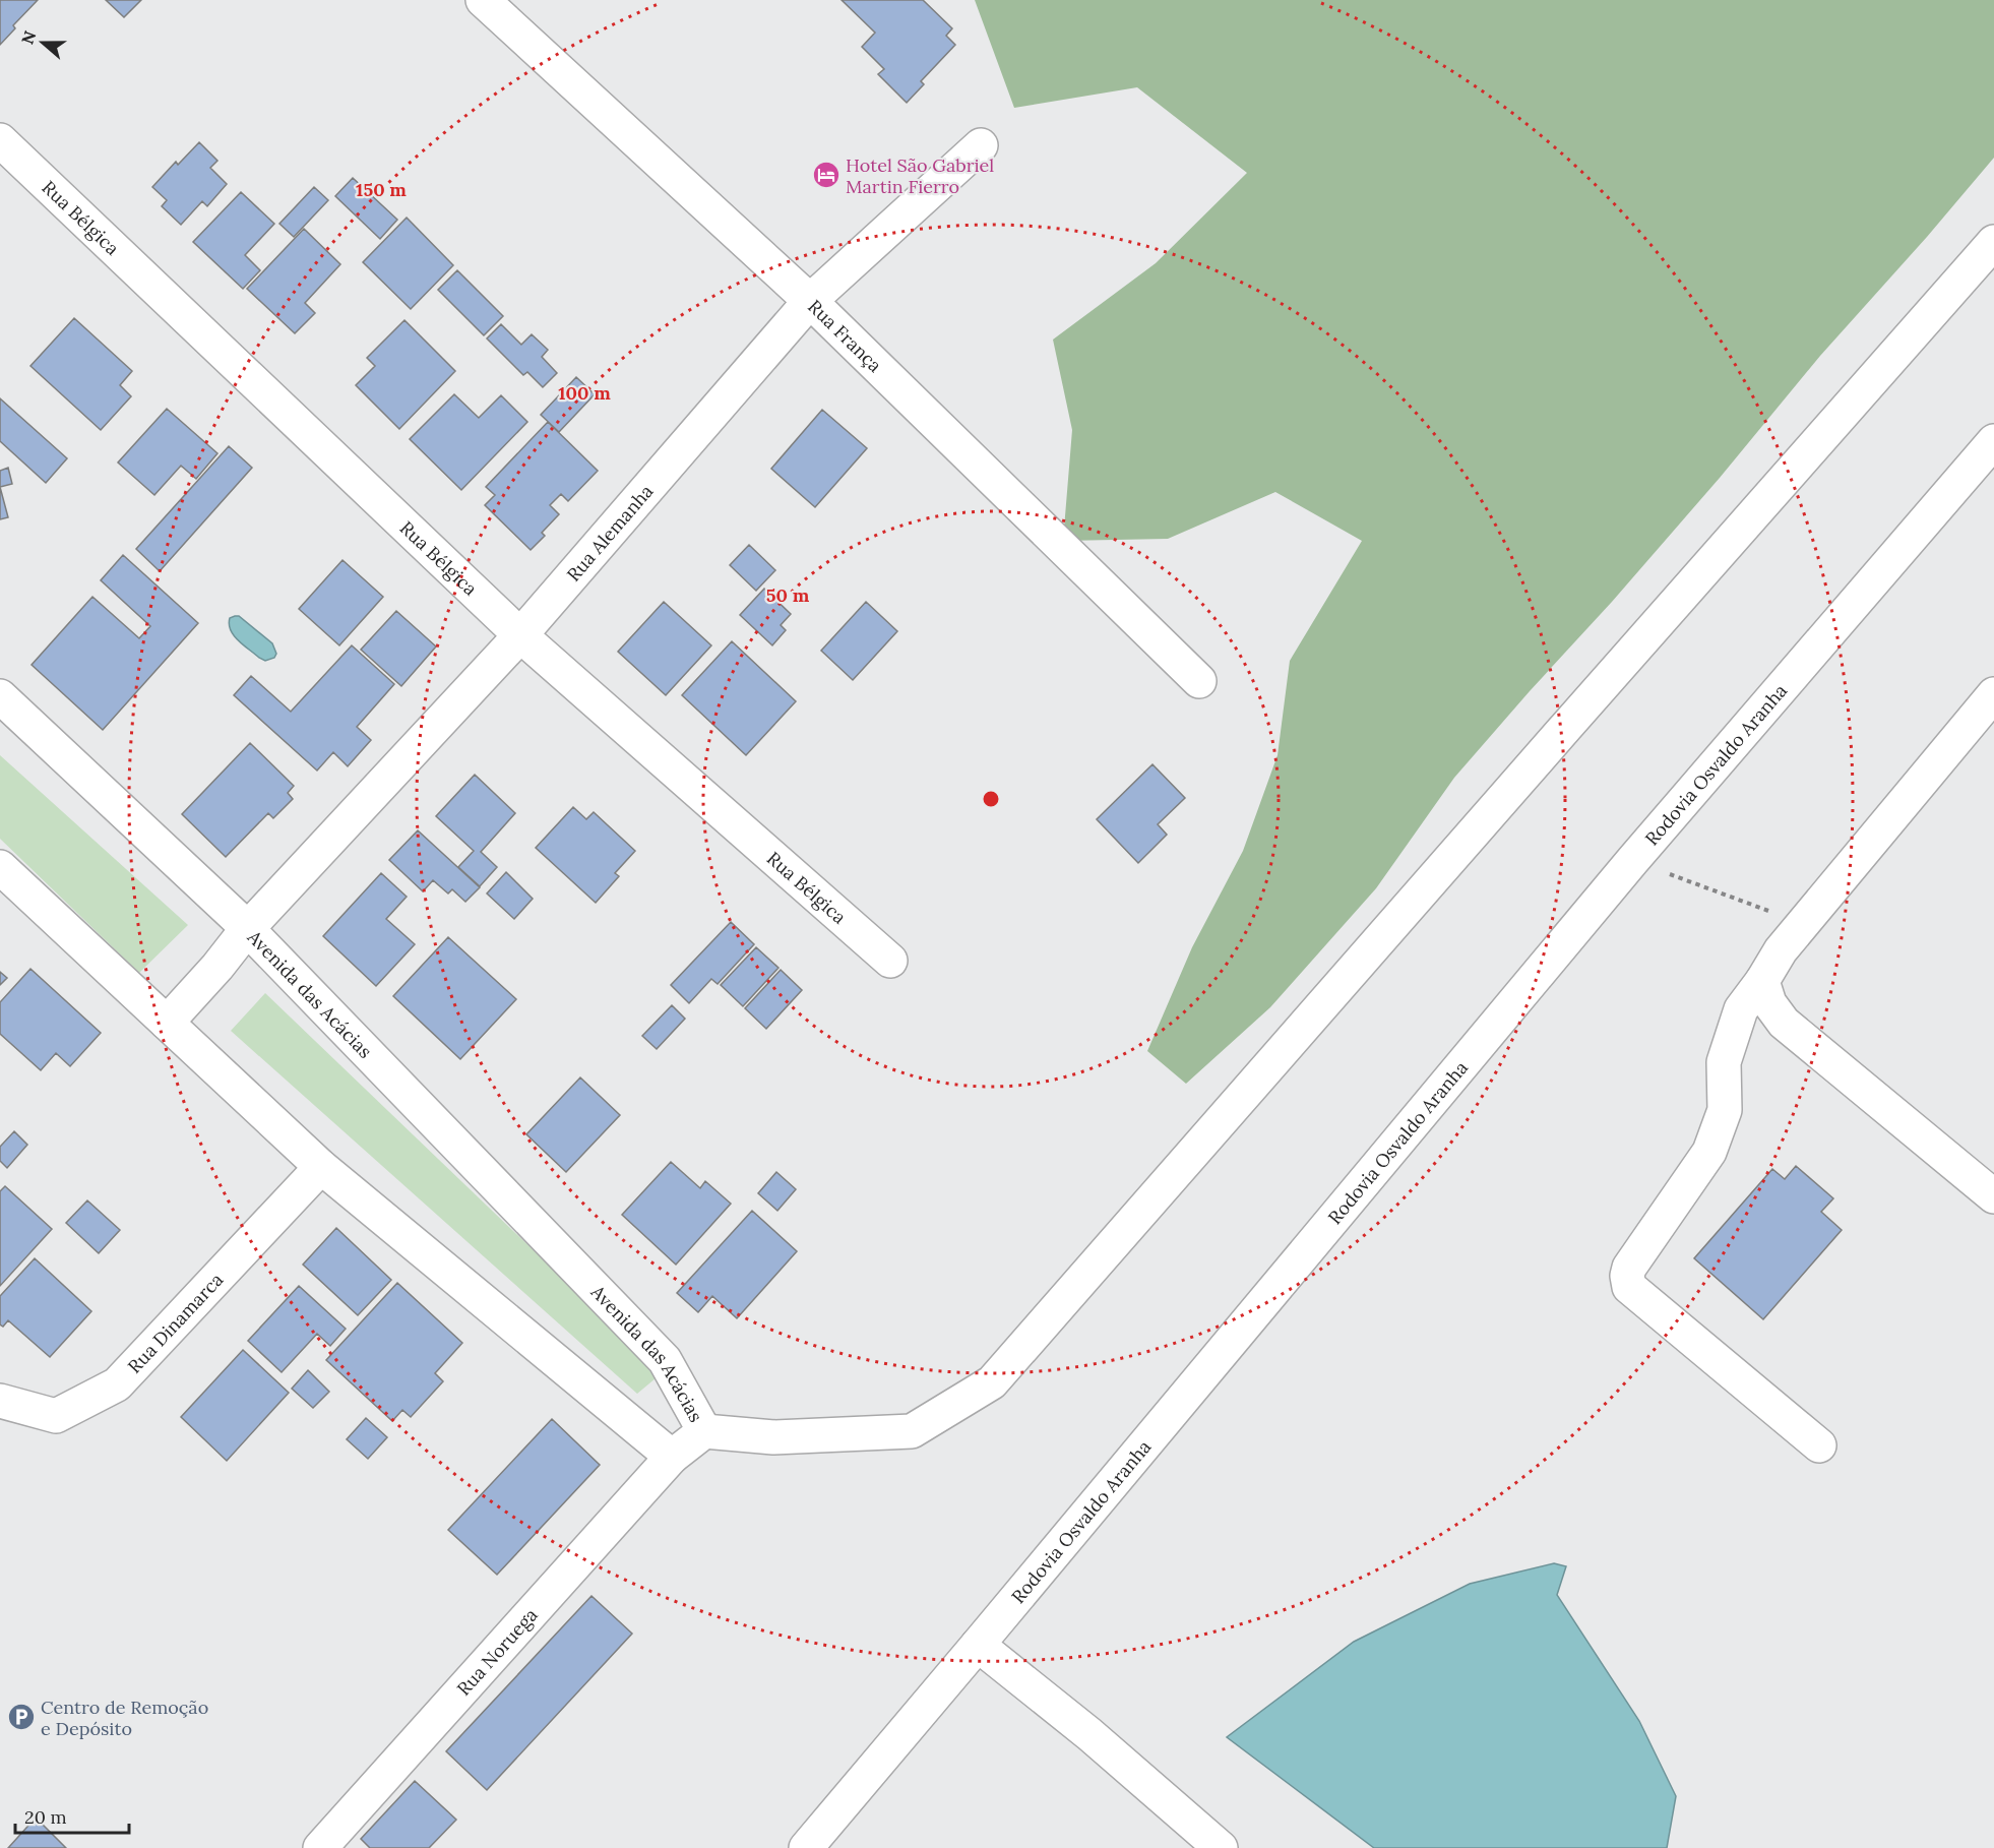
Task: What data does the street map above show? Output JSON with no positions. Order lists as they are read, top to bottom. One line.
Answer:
{"streets":{"main road":["Rua Bélgica","Rua França","Rua Alemanha","Rodovia Osvaldo Aranha","Avenida das Acácias","Rua Dinamarca","Rua Noruega"]},"crossings":[["Rua Bélgica","Rua Alemanha"],["Rua França","Rua Alemanha"],["Rua Alemanha","Avenida das Acácias"],["Avenida das Acácias","Rua Noruega"]],"places":{"hotel":["Hotel São Gabriel Martin Fierro"],"parking":["Centro de Remoção e Depósito"]},"scale_bar":"20 m","north":"left","rings":["150 m","100 m","50 m"]}
